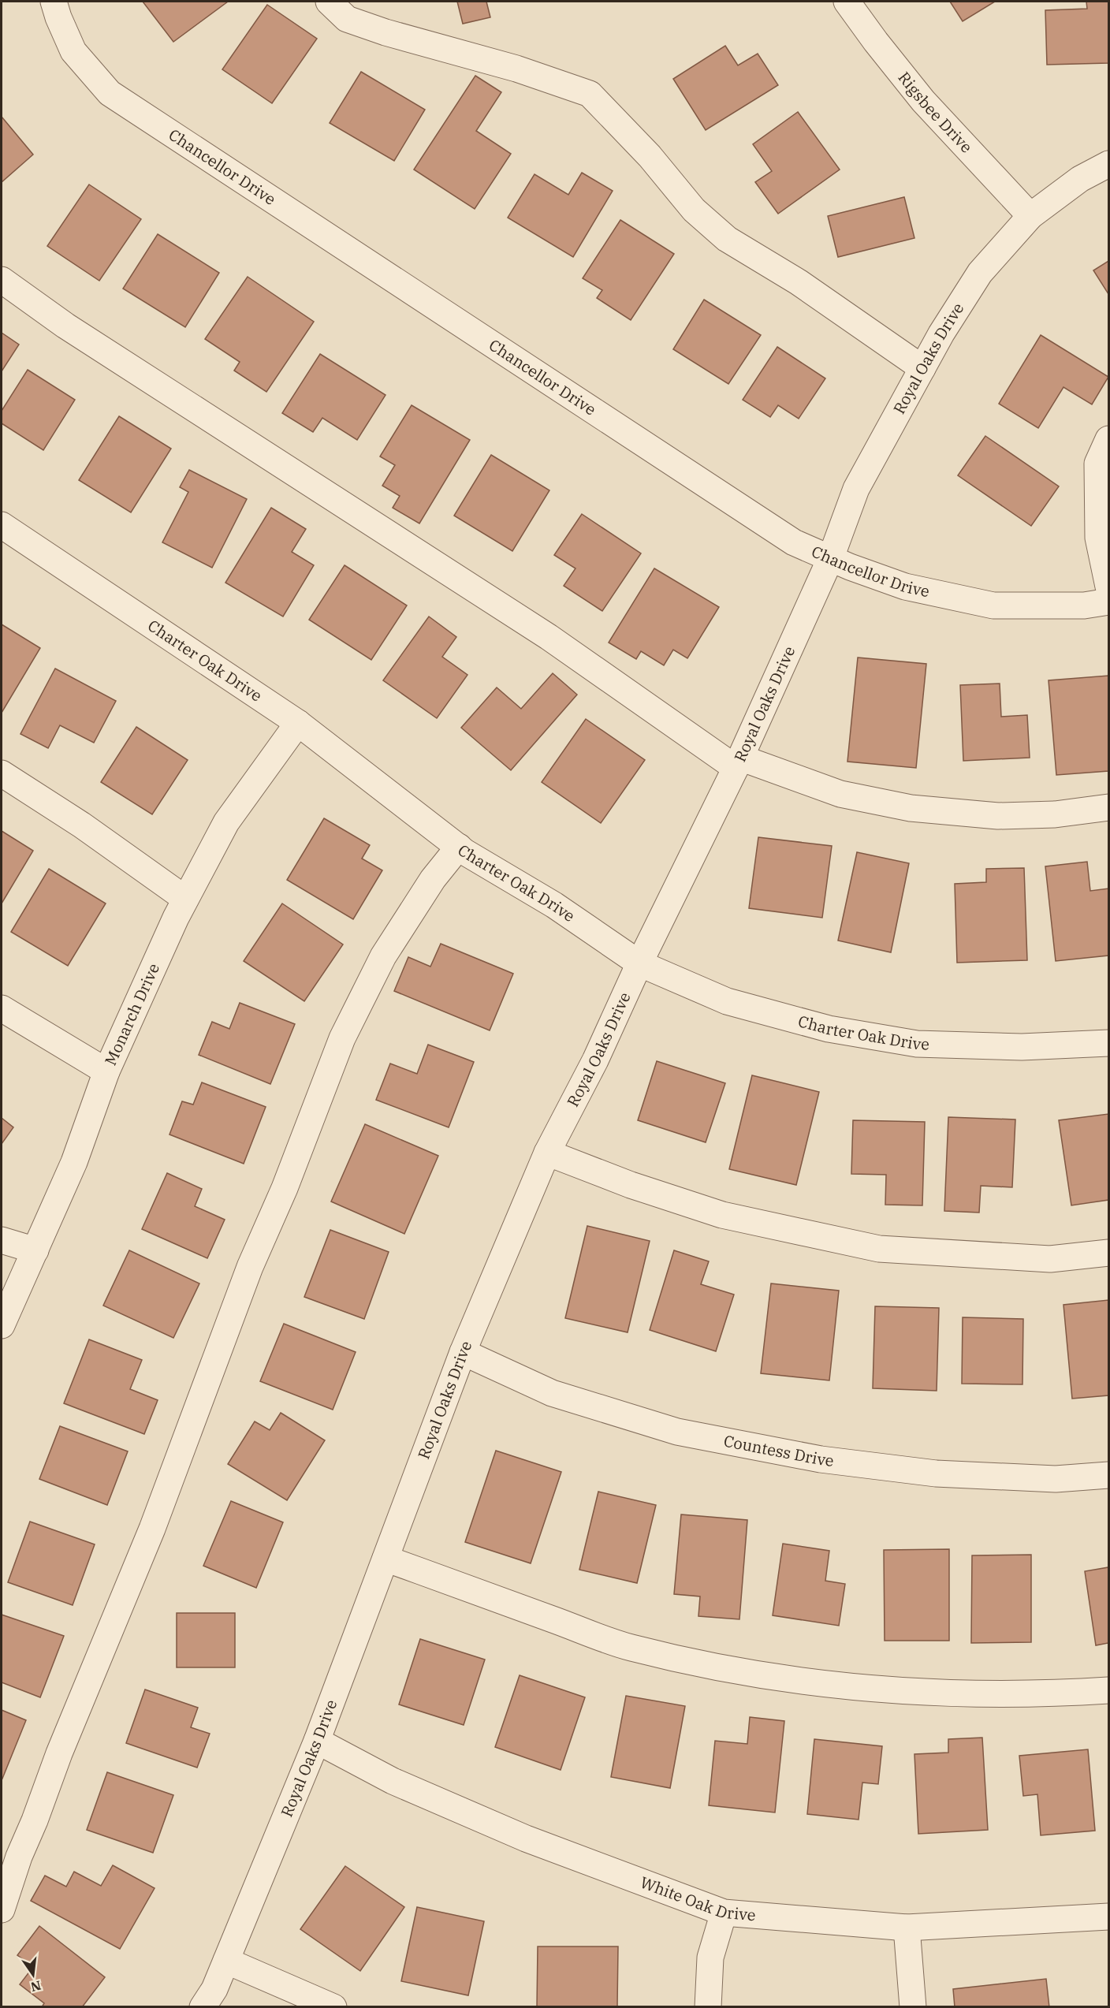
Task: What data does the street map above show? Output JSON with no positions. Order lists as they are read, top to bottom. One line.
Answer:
{"streets":{"street":["Rigsbee Drive","Chancellor Drive","Royal Oaks Drive","Charter Oak Drive","Monarch Drive","Countess Drive","White Oak Drive"]},"crossings":[["Rigsbee Drive","Royal Oaks Drive"],["Chancellor Drive","Royal Oaks Drive"],["Royal Oaks Drive","Charter Oak Drive"],["Royal Oaks Drive","Countess Drive"],["Royal Oaks Drive","White Oak Drive"],["Charter Oak Drive","Monarch Drive"]],"north":"bottom"}
